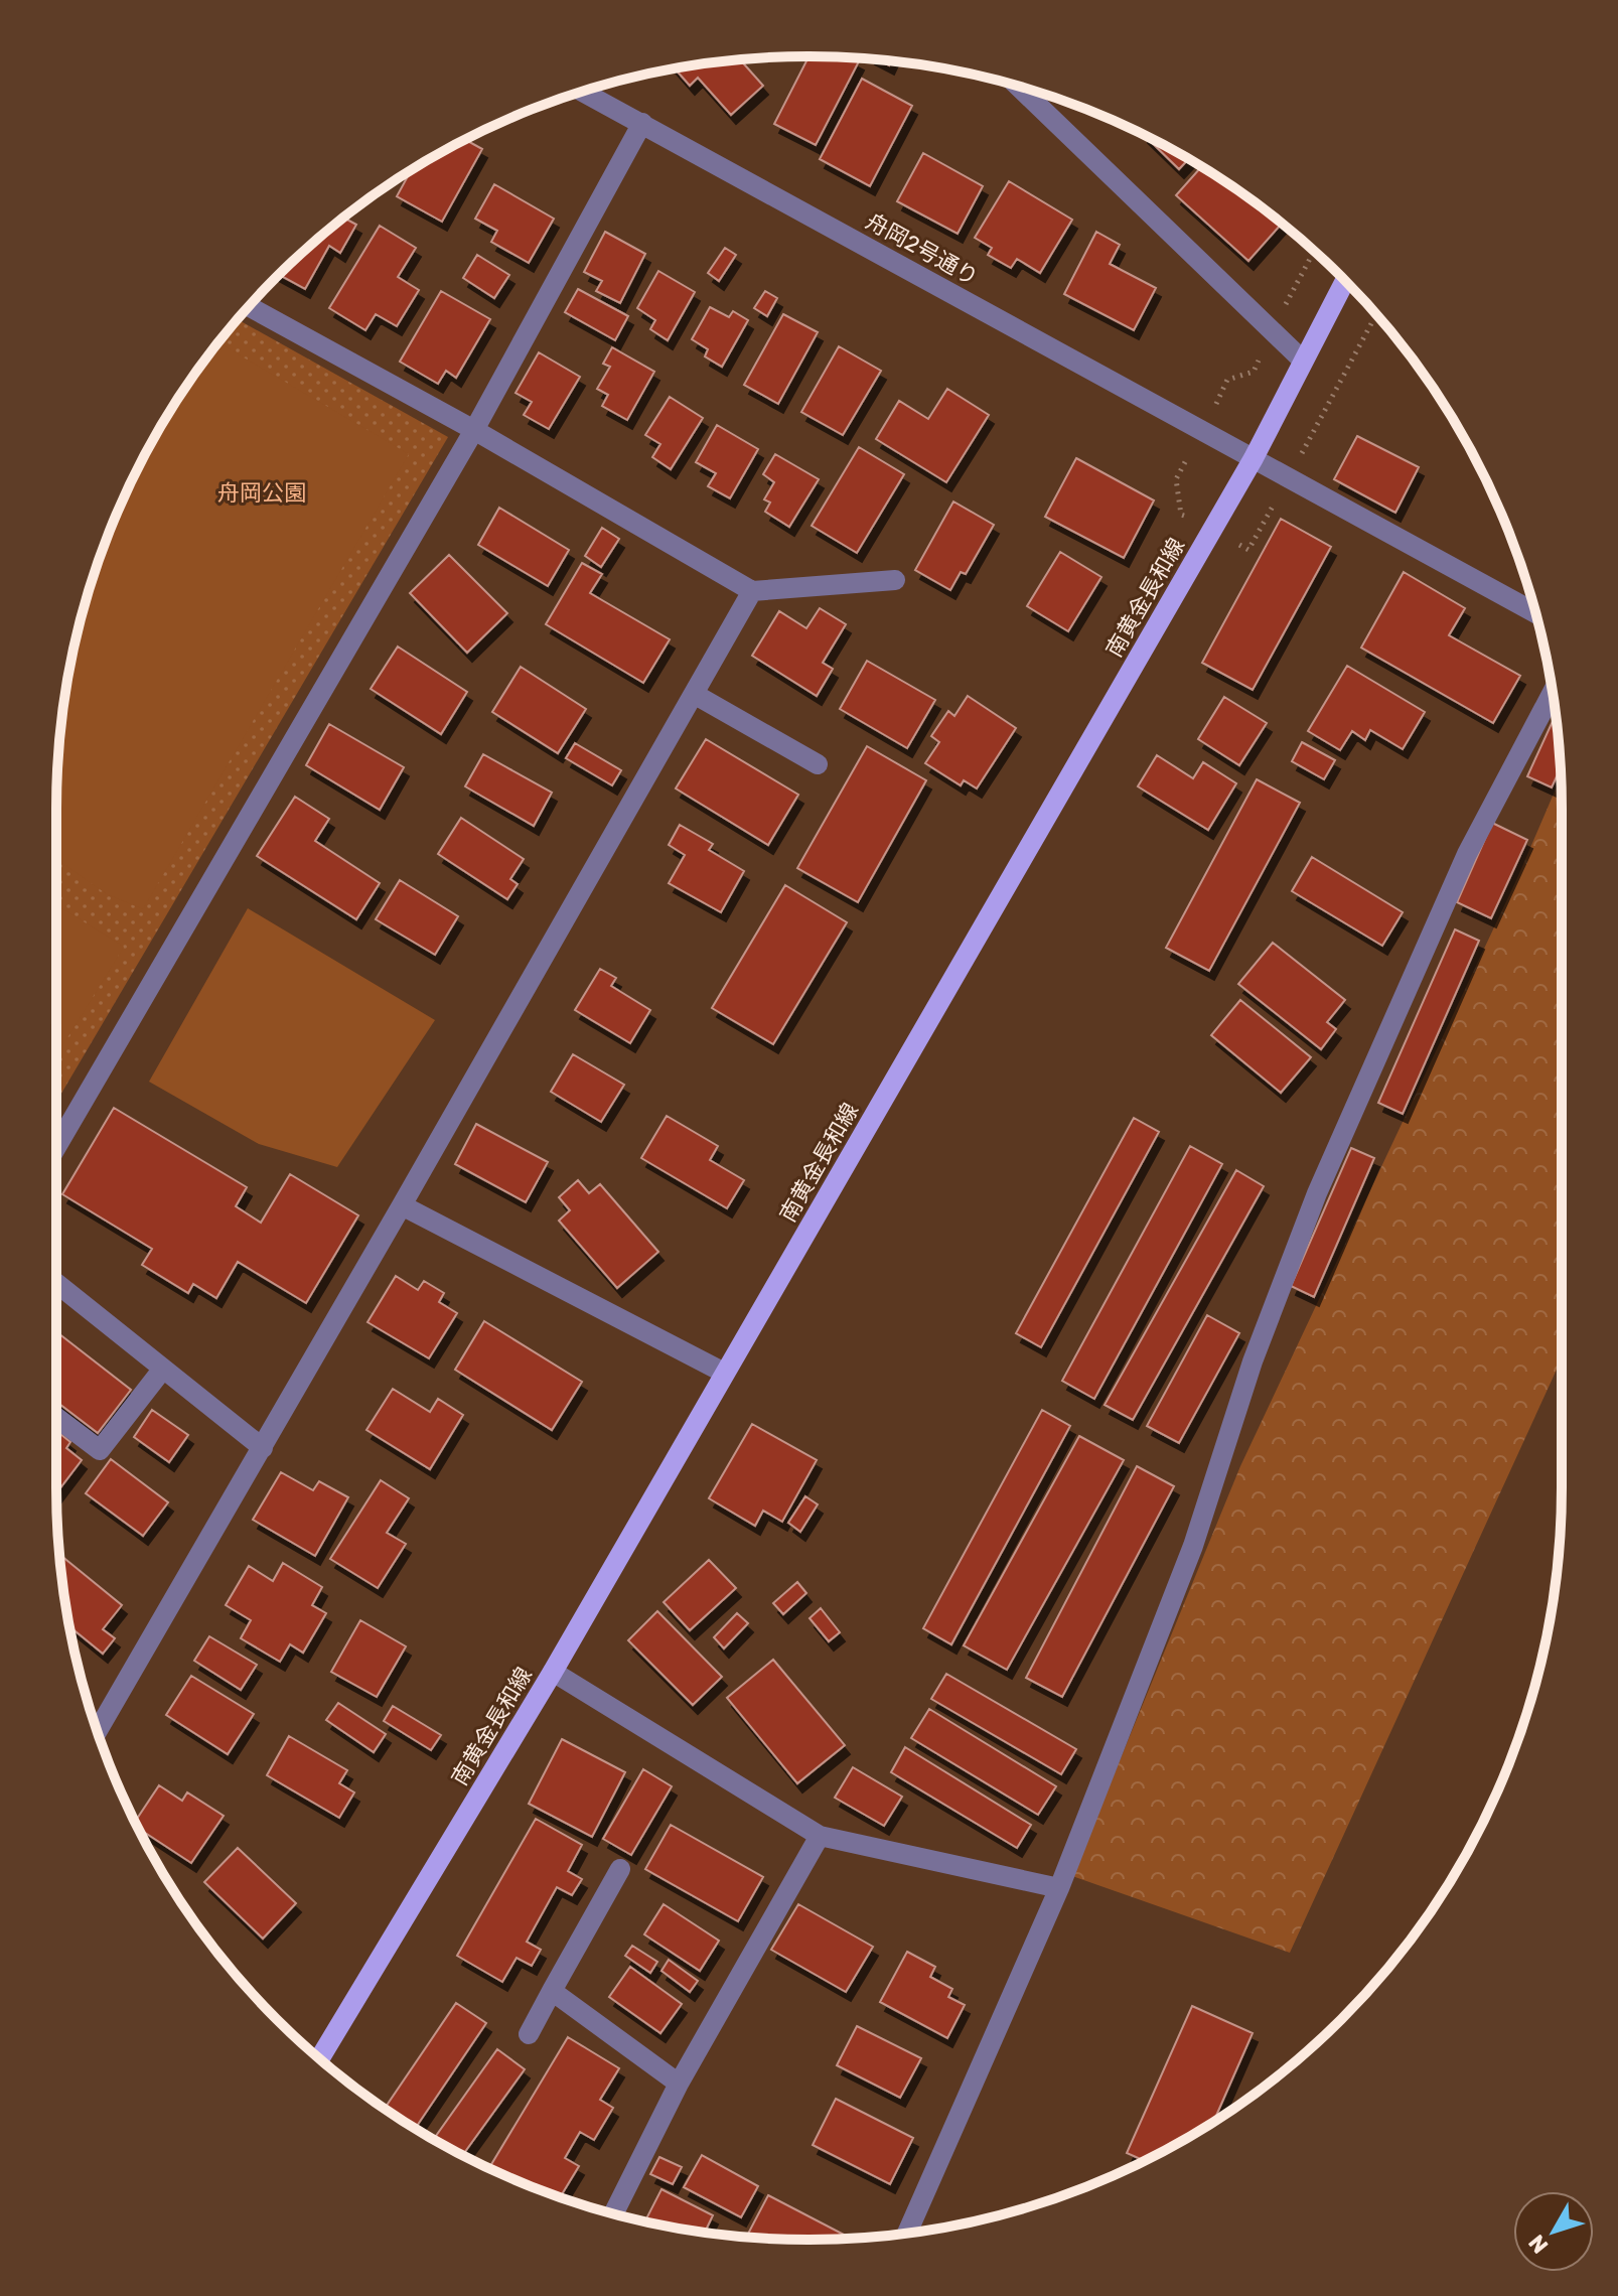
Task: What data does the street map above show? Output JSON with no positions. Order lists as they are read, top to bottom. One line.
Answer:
{"streets":{"main road":["南黄金長和線"],"street":["舟岡2号通り"]},"crossings":[["舟岡2号通り","南黄金長和線"]],"parks":["舟岡公園"],"north":"bottom left"}
